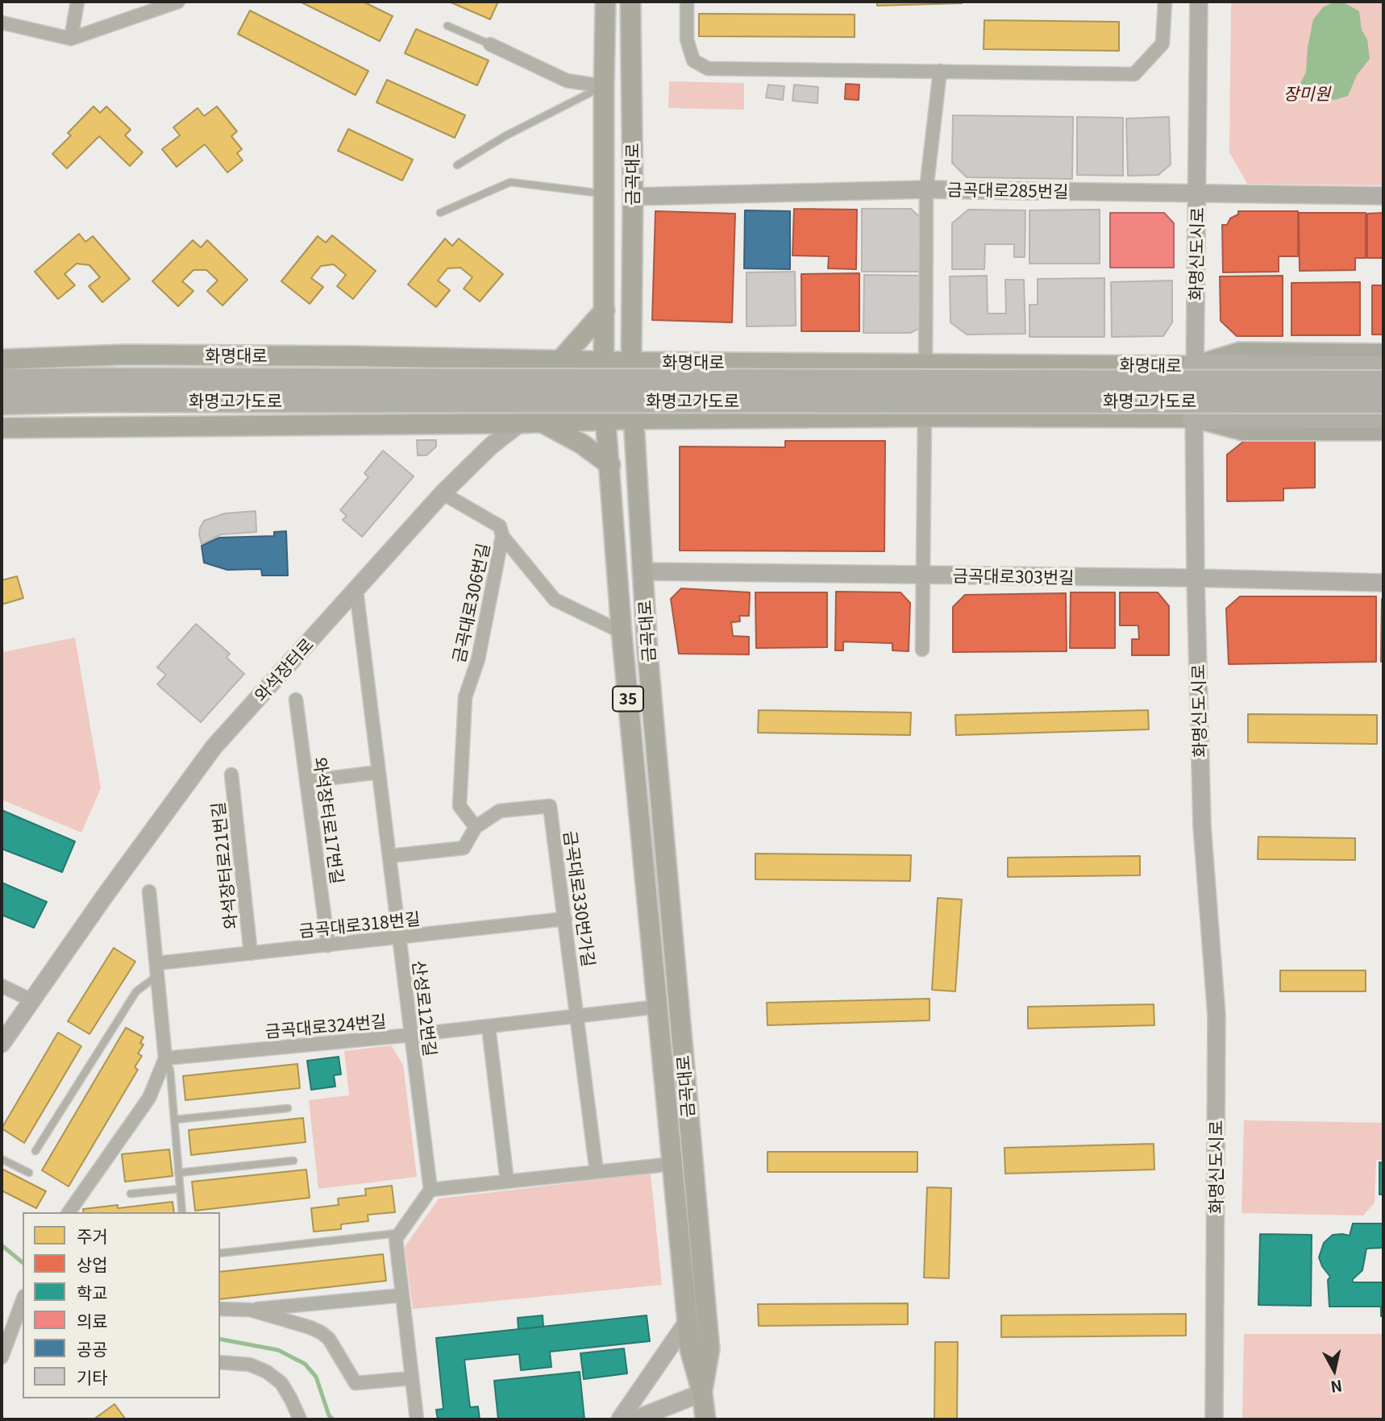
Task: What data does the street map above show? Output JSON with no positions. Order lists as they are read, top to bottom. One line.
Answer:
{"streets":{"highway":["화명고가도로"],"main road":["금곡대로","금곡대로285번길","화명신도시로","화명대로","금곡대로303번길","와석장터로","35"],"street":["금곡대로306번길","와석장터로17번길","와석장터로21번길","금곡대로330번가길","금곡대로318번길","산성로12번길","금곡대로324번길"]},"crossings":[["금곡대로","금곡대로285번길"],["금곡대로","화명대로"],["금곡대로","금곡대로303번길"],["금곡대로","금곡대로306번길"],["금곡대로","와석장터로"],["금곡대로","금곡대로324번길"],["금곡대로285번길","화명신도시로"],["화명신도시로","화명대로"],["화명신도시로","금곡대로303번길"],["화명대로","와석장터로"],["금곡대로306번길","금곡대로330번가길"],["와석장터로","산성로12번길"],["와석장터로17번길","금곡대로318번길"],["와석장터로21번길","금곡대로318번길"],["금곡대로330번가길","금곡대로318번길"],["금곡대로330번가길","산성로12번길"],["금곡대로330번가길","금곡대로324번길"],["금곡대로318번길","산성로12번길"],["산성로12번길","금곡대로324번길"]],"parks":["장미원"],"legend":["주거","상업","학교","의료","공공","기타"],"north":"bottom"}
